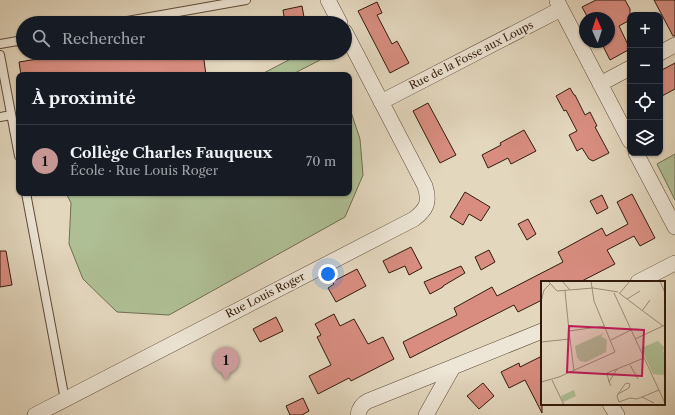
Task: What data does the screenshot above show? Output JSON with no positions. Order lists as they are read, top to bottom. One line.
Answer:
{"streets":{"street":["Rue de la Fosse aux Loups","Rue Louis Roger"]},"crossings":[["Rue de la Fosse aux Loups","Rue Louis Roger"]],"north":"top","page":{"map_buttons":["+","−"],"search":"Rechercher","heading":"À proximité","list":[{"mark":"1","name":"Collège Charles Fauqueux","note":"École · Rue Louis Roger","value":"70 m"}],"pins":"1"}}
